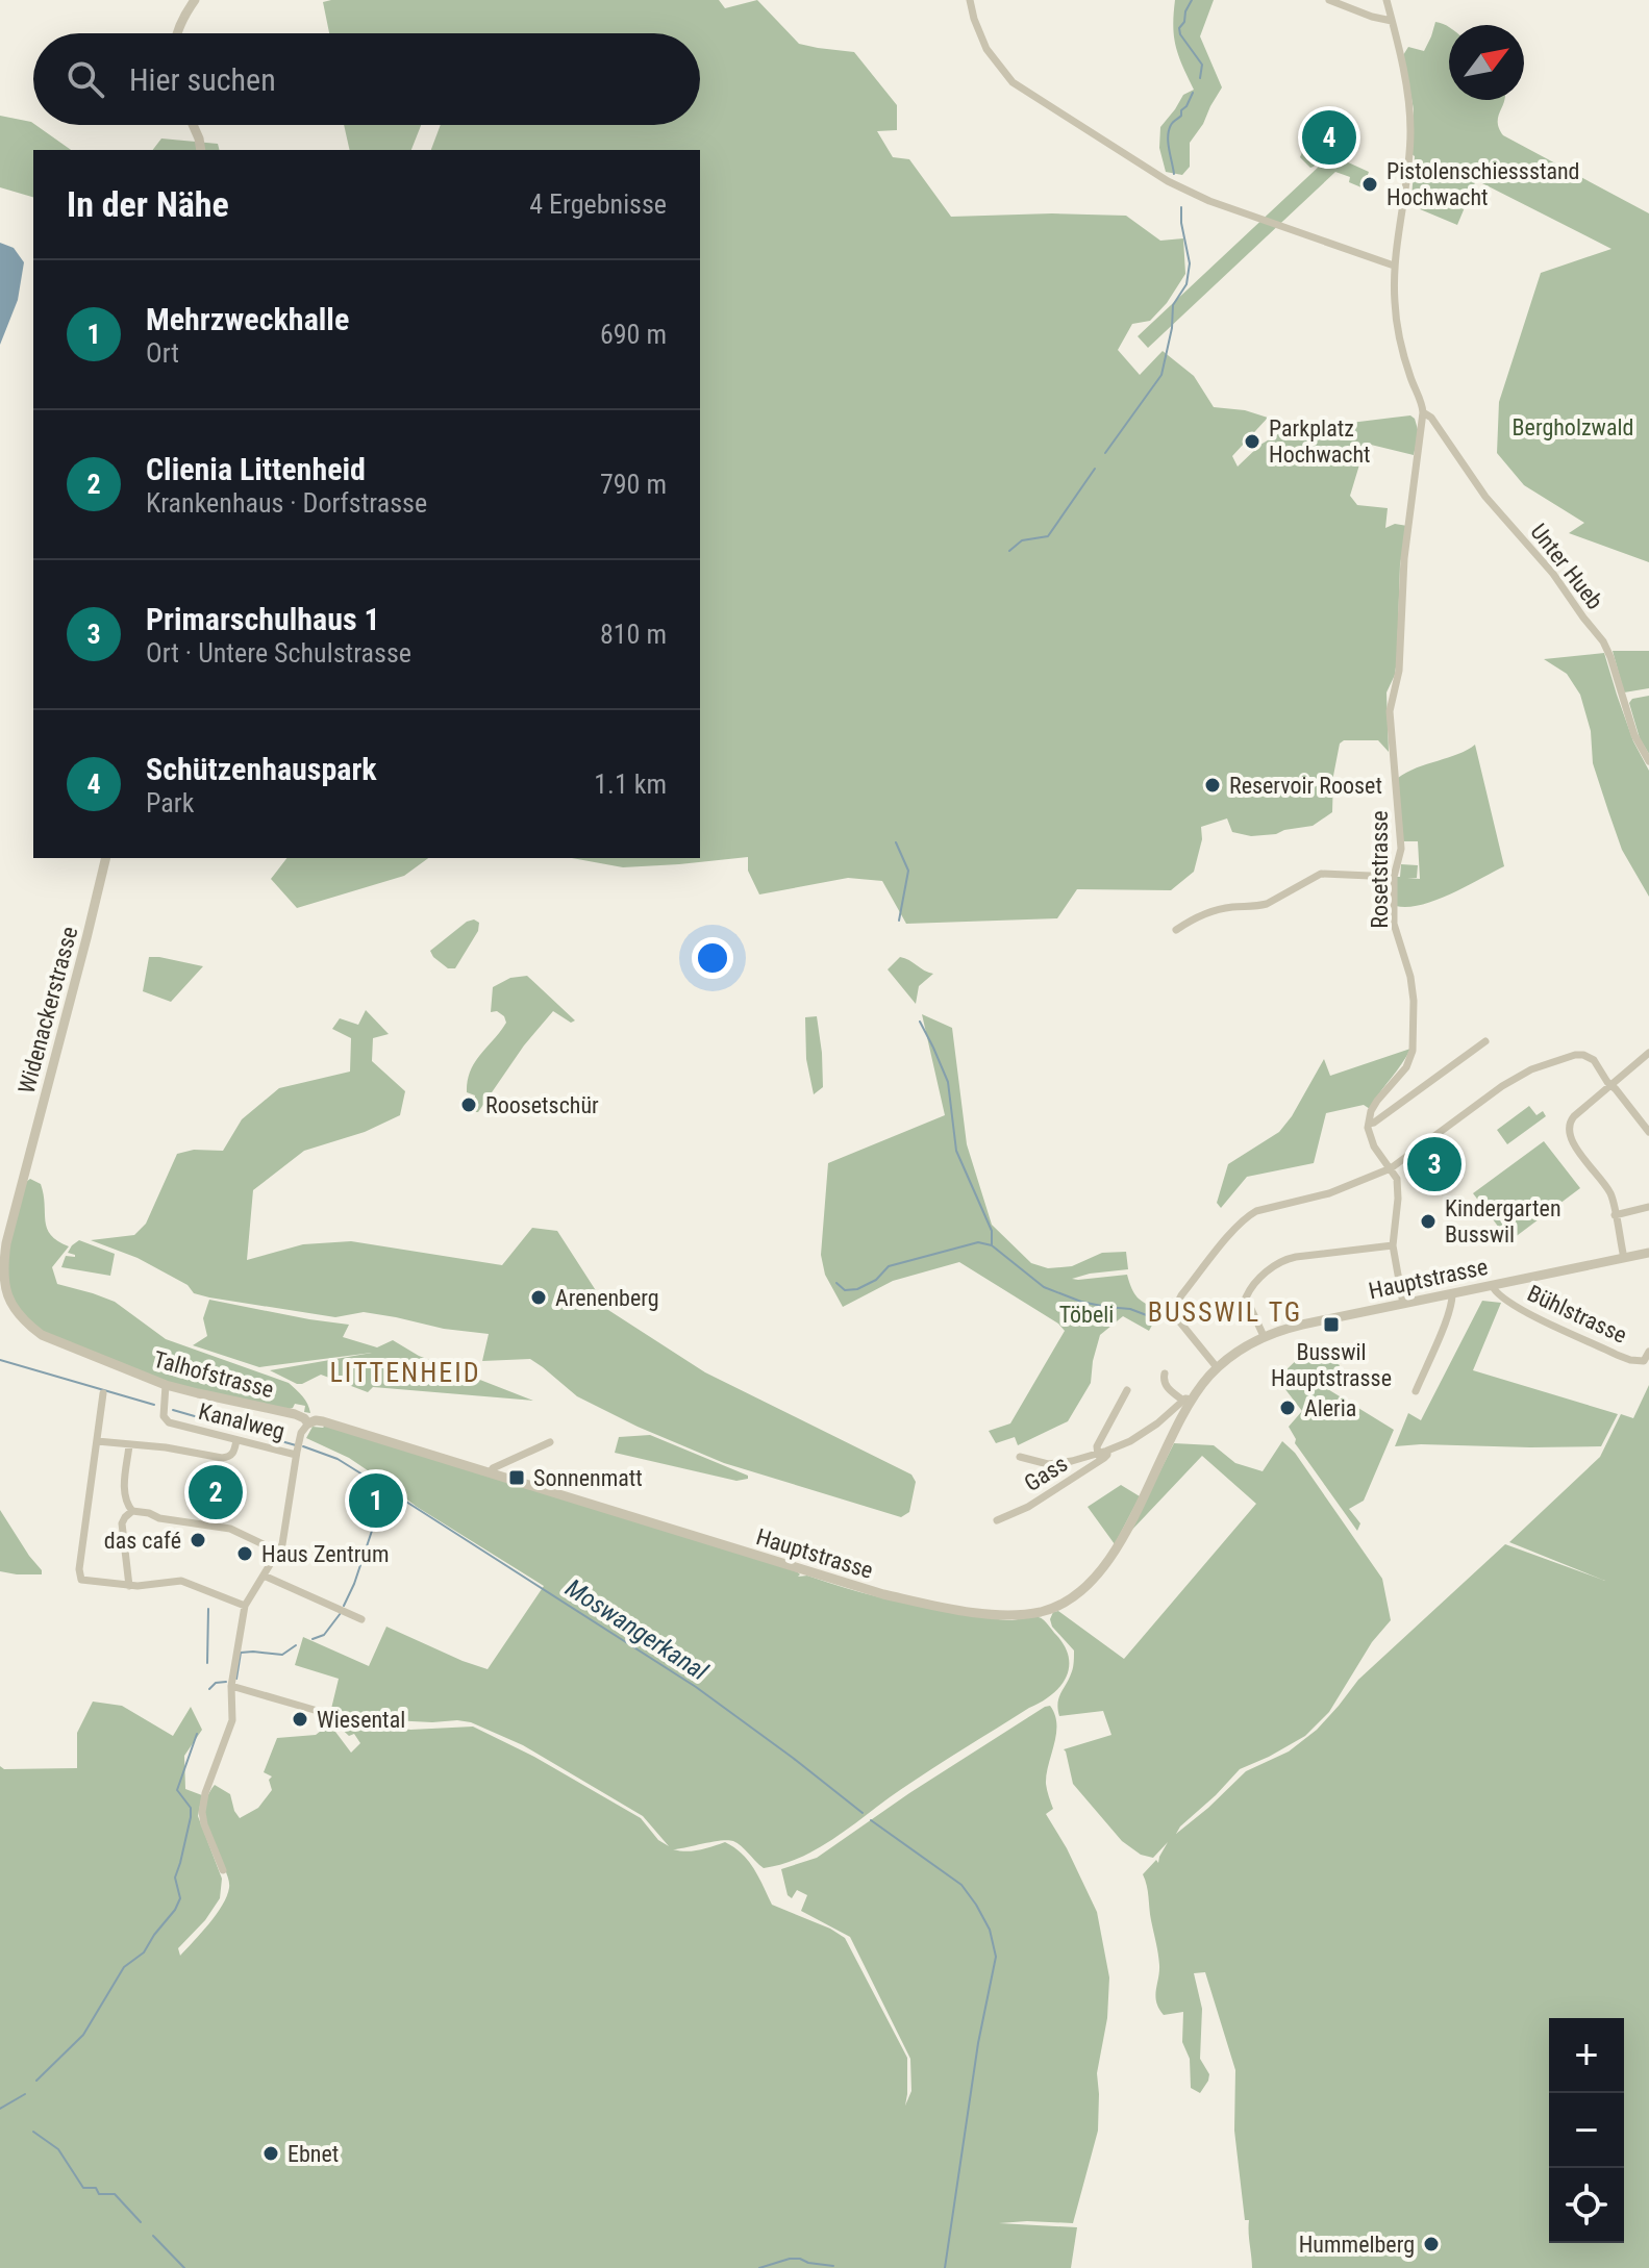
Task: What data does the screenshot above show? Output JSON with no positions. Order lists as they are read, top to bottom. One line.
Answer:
{"streets":{"street":["Unter Hueb","Rosetstrasse","Widenackerstrasse","Hauptstrasse","Bühlstrasse","Talhofstrasse","Kanalweg","Gass"]},"crossings":[["Unter Hueb","Rosetstrasse"],["Widenackerstrasse","Talhofstrasse"],["Hauptstrasse","Bühlstrasse"],["Hauptstrasse","Talhofstrasse"],["Talhofstrasse","Kanalweg"]],"districts":["BUSSWIL TG","LITTENHEID"],"water":["Moswangerkanal"],"parks":["Bergholzwald","Töbeli"],"places":{"other":["Pistolenschiessstand Hochwacht","Parkplatz Hochwacht","Reservoir Rooset","Roosetschür","Kindergarten Busswil","Arenenberg","Aleria","das café","Haus Zentrum","Wiesental","Ebnet","Hummelberg"],"transit":["Busswil Hauptstrasse","Sonnenmatt"]},"north":"top right","page":{"search":"Hier suchen","pins":["4","3","2","1"],"heading":["In der Nähe","4 Ergebnisse"],"list":[{"mark":"1","name":"Mehrzweckhalle","note":"Ort","value":"690 m"},{"mark":"2","name":"Clienia Littenheid","note":"Krankenhaus · Dorfstrasse","value":"790 m"},{"mark":"3","name":"Primarschulhaus 1","note":"Ort · Untere Schulstrasse","value":"810 m"},{"mark":"4","name":"Schützenhauspark","note":"Park","value":"1.1 km"}],"map_buttons":["+","−"]}}
